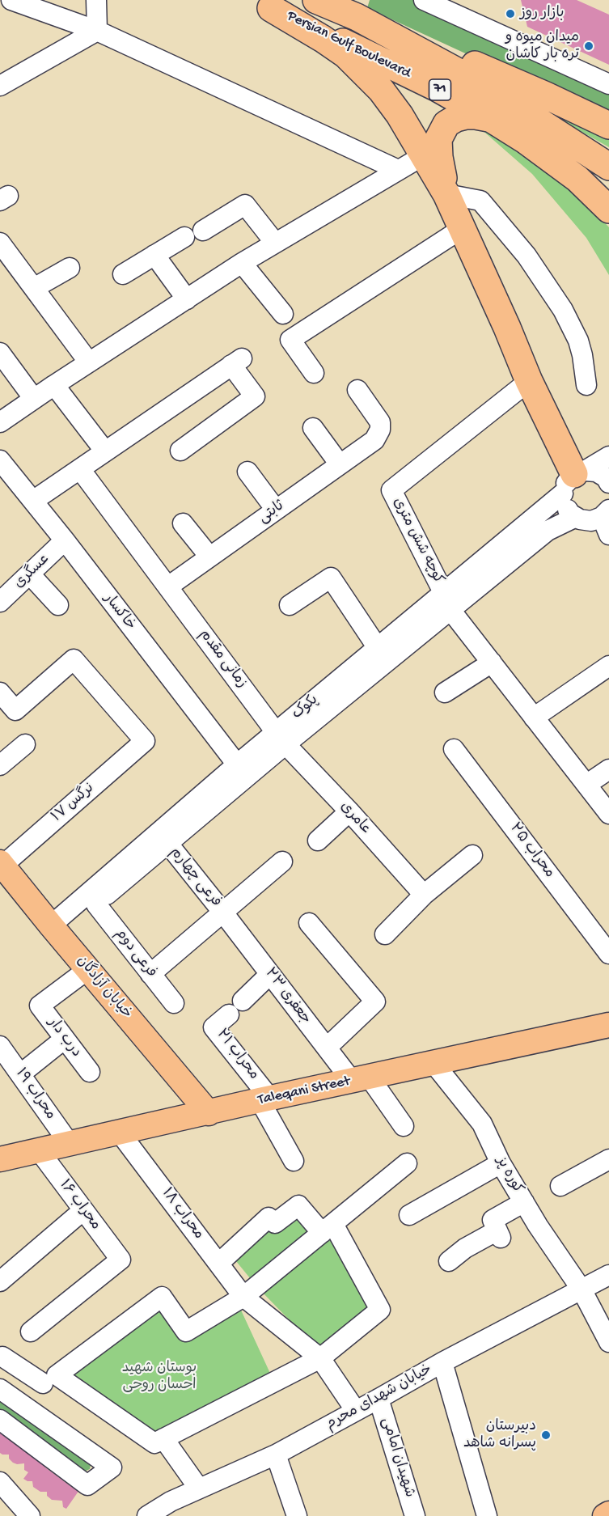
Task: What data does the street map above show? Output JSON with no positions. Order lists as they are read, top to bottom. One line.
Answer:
{"streets":{"highway":["Persian Gulf Boulevard","71"],"main road":["خیابان آزادگان","Taleqani Street"],"street":["ثابتی","کوچه شش متری","عسگری","خاکسار","زمانی مقدم","پکوک","نرگس ۱۷","عامری","محراب ۲۵","فرعی چهارم","فرعی دوم","جعفری ۲۳","درب دار","محراب ۲۱","محراب ۱۹","کوره پز","محراب ۱۶","محراب ۱۸","خیابان شهدای محرم","شهیدان امامی"]},"crossings":[["ثابتی","زمانی مقدم"],["کوچه شش متری","پکوک"],["عسگری","خاکسار"],["خاکسار","پکوک"],["زمانی مقدم","پکوک"],["زمانی مقدم","عامری"],["پکوک","عامری"],["پکوک","فرعی چهارم"],["پکوک","فرعی دوم"],["پکوک","خیابان آزادگان"],["نرگس ۱۷","خیابان آزادگان"],["فرعی چهارم","جعفری ۲۳"],["خیابان آزادگان","درب دار"],["خیابان آزادگان","Taleqani Street"],["جعفری ۲۳","محراب ۲۱"],["جعفری ۲۳","Taleqani Street"],["محراب ۲۱","Taleqani Street"],["Taleqani Street","محراب ۱۹"],["Taleqani Street","کوره پز"],["Taleqani Street","محراب ۱۶"],["Taleqani Street","محراب ۱۸"],["کوره پز","خیابان شهدای محرم"],["محراب ۱۸","خیابان شهدای محرم"],["خیابان شهدای محرم","شهیدان امامی"]],"parks":["بوستان شهید احسان روحی"],"places":["بازار روز","میدان میوه و تره بار کاشان","دبیرستان پسرانه شاهد"]}
